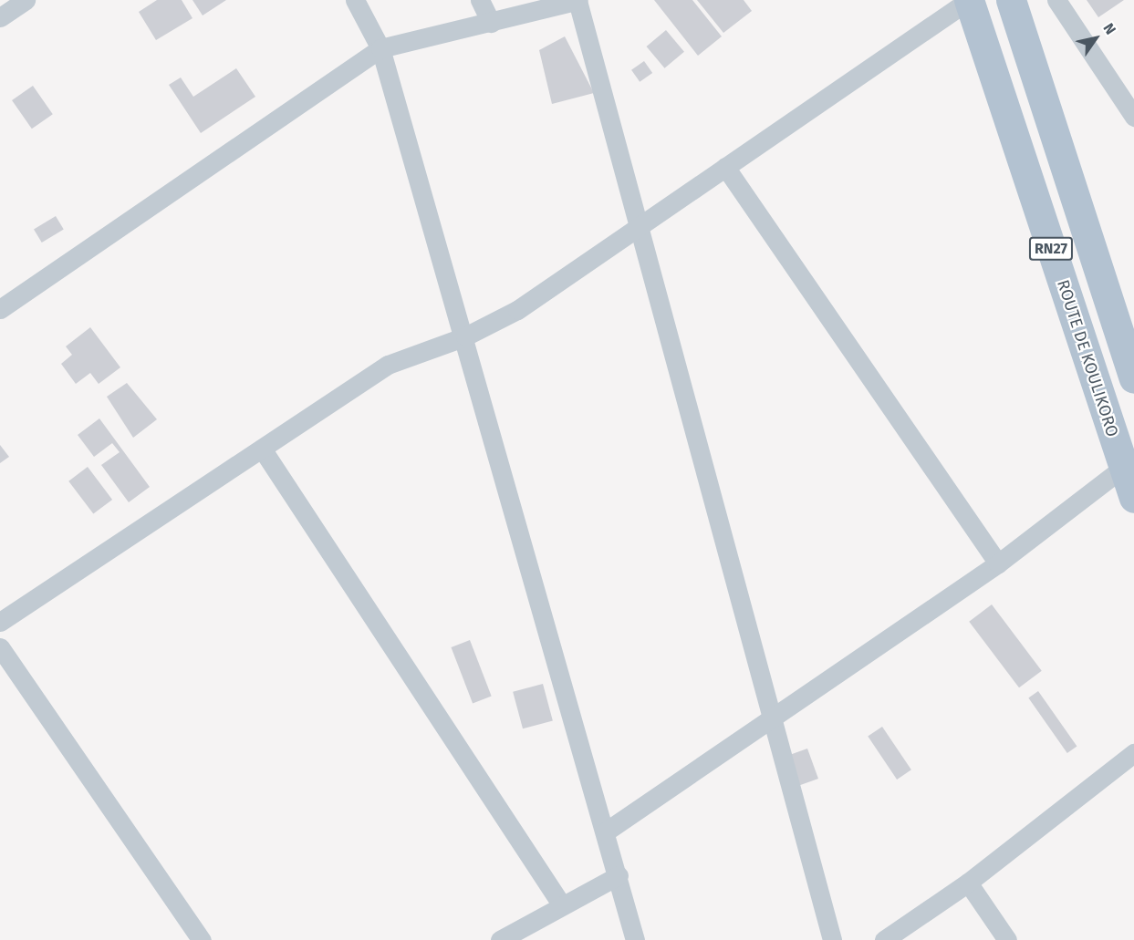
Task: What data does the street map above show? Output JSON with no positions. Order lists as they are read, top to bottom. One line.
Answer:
{"streets":{"main road":["RN27","ROUTE DE KOULIKORO"]},"north":"top right"}
